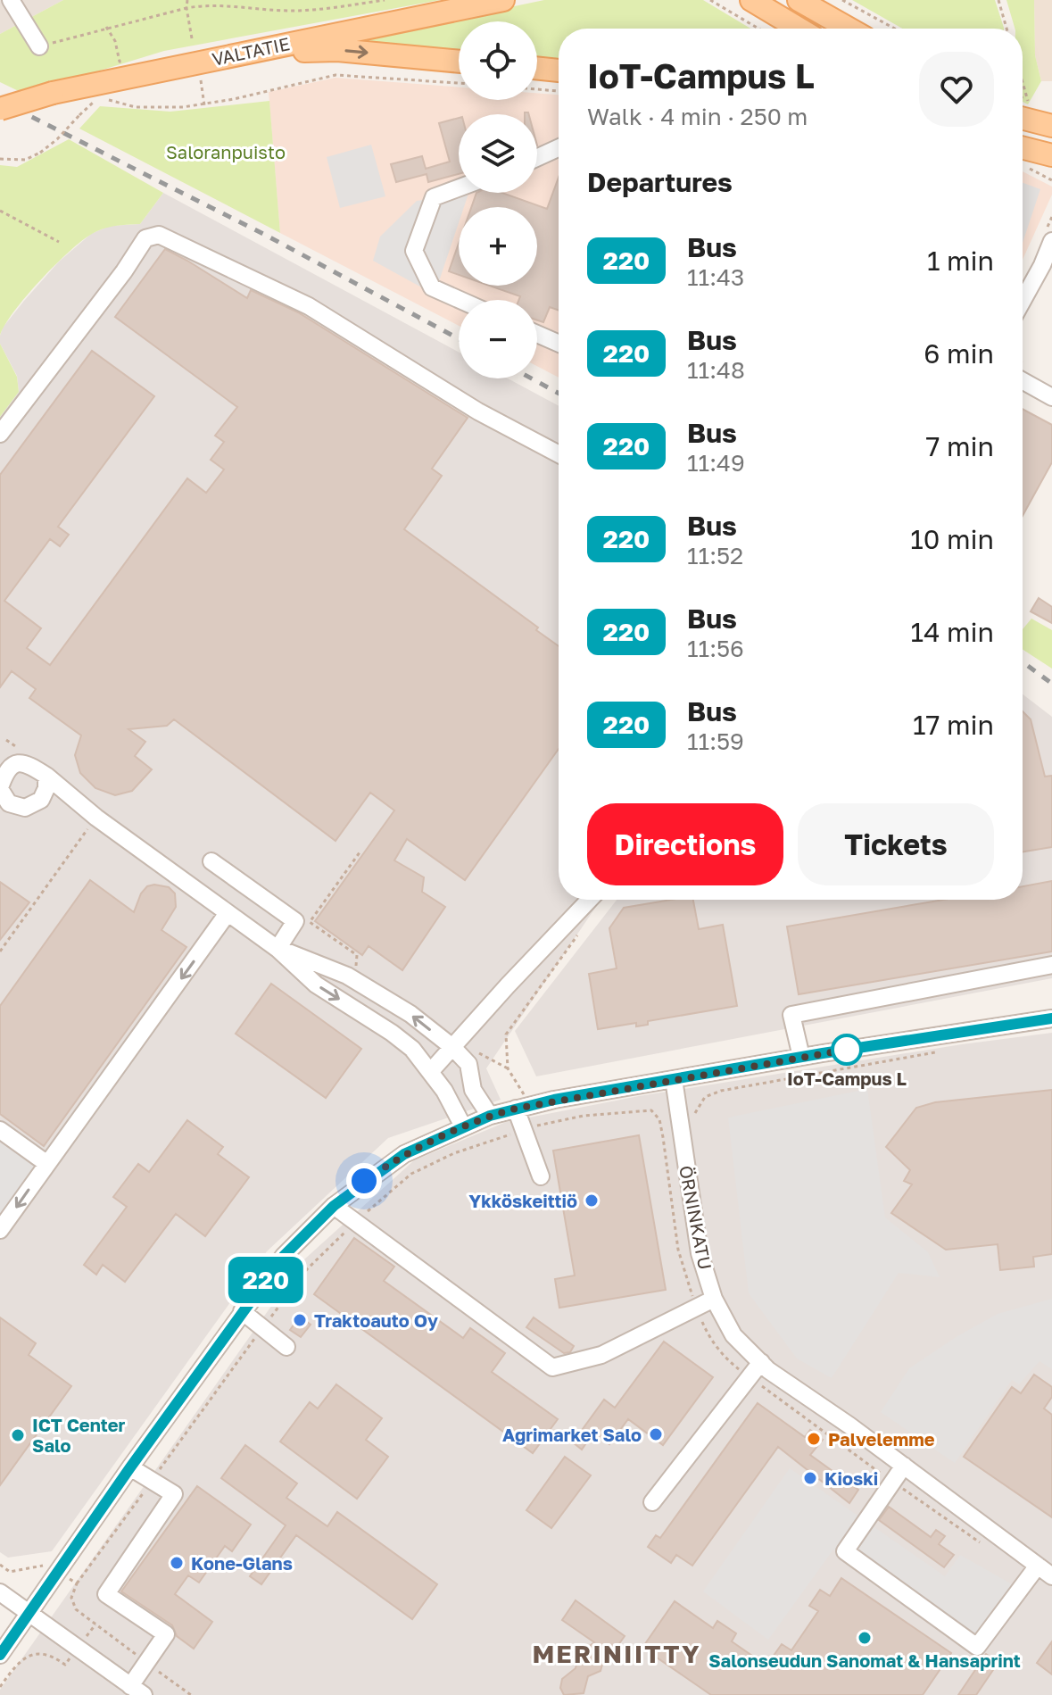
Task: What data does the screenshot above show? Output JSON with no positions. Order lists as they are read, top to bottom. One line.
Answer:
{"streets":{"main road":["VALTATIE"],"street":["ÖRNINKATU"]},"districts":["MERINIITTY"],"parks":["Saloranpuisto"],"places":["IoT-Campus L","Ykköskeittiö","Traktoauto Oy","Agrimarket Salo","ICT Center Salo","Palvelemme","Kioski","Kone-Glans","Salonseudun Sanomat & Hansaprint"],"lines":["bus line 220"],"page":{"on_map":"220","map_buttons":["+","−"],"heading":[["IoT-Campus L","Walk · 4 min · 250 m"],"Departures"],"list":[{"mark":"220","name":"Bus","note":"11:43","value":"1 min"},{"mark":"220","name":"Bus","note":"11:48","value":"6 min"},{"mark":"220","name":"Bus","note":"11:49","value":"7 min"},{"mark":"220","name":"Bus","note":"11:52","value":"10 min"},{"mark":"220","name":"Bus","note":"11:56","value":"14 min"},{"mark":"220","name":"Bus","note":"11:59","value":"17 min"}],"buttons":["Directions","Tickets"]}}
